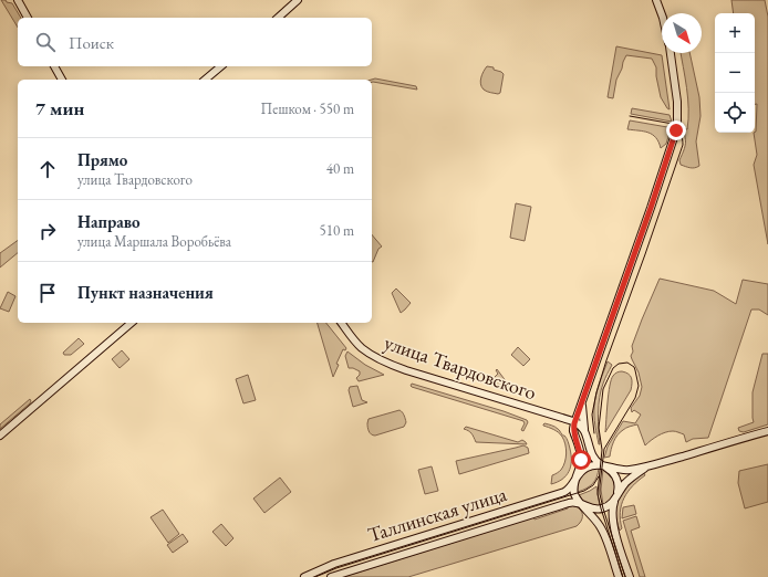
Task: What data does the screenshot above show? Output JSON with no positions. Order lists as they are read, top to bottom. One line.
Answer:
{"streets":{"main road":["улица Твардовского","Таллинская улица"]},"crossings":[["улица Твардовского","Таллинская улица"]],"north":"bottom right","page":{"map_buttons":["+","−"],"search":"Поиск","heading":["7 мин","Пешком · 550 m"],"list":[["Прямо","улица Твардовского","40 m"],["Направо","улица Маршала Воробьёва","510 m"],"Пункт назначения"]}}
